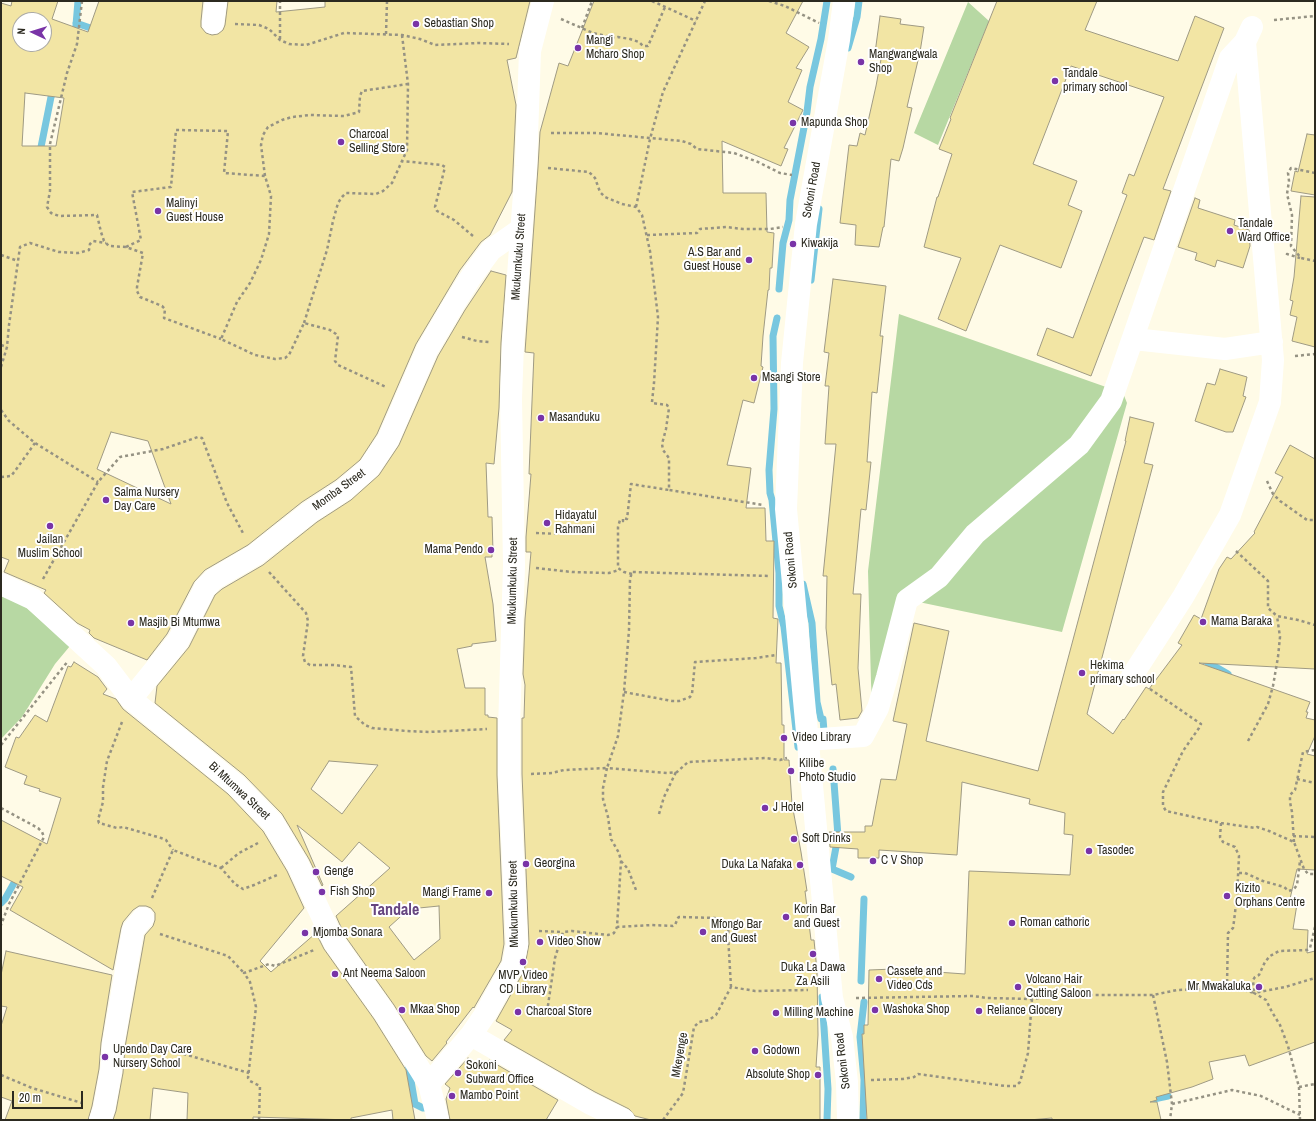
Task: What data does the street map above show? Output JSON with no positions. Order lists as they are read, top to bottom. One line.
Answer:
{"streets":{"street":["Sokoni Road","Mkukumkuku Street","Momba Street","Bi Mtumwa Street"],"path":["Mkeyenge"]},"crossings":[["Mkukumkuku Street","Momba Street"],["Mkukumkuku Street","Bi Mtumwa Street"],["Momba Street","Bi Mtumwa Street"]],"districts":["Tandale"],"places":["Sebastian Shop","Mangi Mcharo Shop","Mangwangwala Shop","Tandale primary school","Mapunda Shop","Charcoal Selling Store","Malinyi Guest House","Tandale Ward Office","Kiwakija","A.S Bar and Guest House","Msangi Store","Masanduku","Salma Nursery Day Care","Hidayatul Rahmani","Jailan Muslim School","Mama Pendo","Mama Baraka","Masjib Bi Mtumwa","Hekima primary school","Video Library","Kilibe Photo Studio","J Hotel","Soft Drinks","Tasodec","C V Shop","Georgina","Duka La Nafaka","Genge","Fish Shop","Mangi Frame","Kizito Orphans Centre","Korin Bar and Guest","Roman cathoric","Mfongo Bar and Guest","Mjomba Sonara","Video Show","Duka La Dawa Za Asili","MVP Video CD Library","Ant Neema Saloon","Cassete and Video Cds","Volcano Hair Cutting Saloon","Mr Mwakaluka","Mkaa Shop","Washoka Shop","Reliance Glocery","Charcoal Store","Milling Machine","Godown","Upendo Day Care Nursery School","Sokoni Subward Office","Absolute Shop","Mambo Point"],"scale_bar":"20 m","north":"left"}
